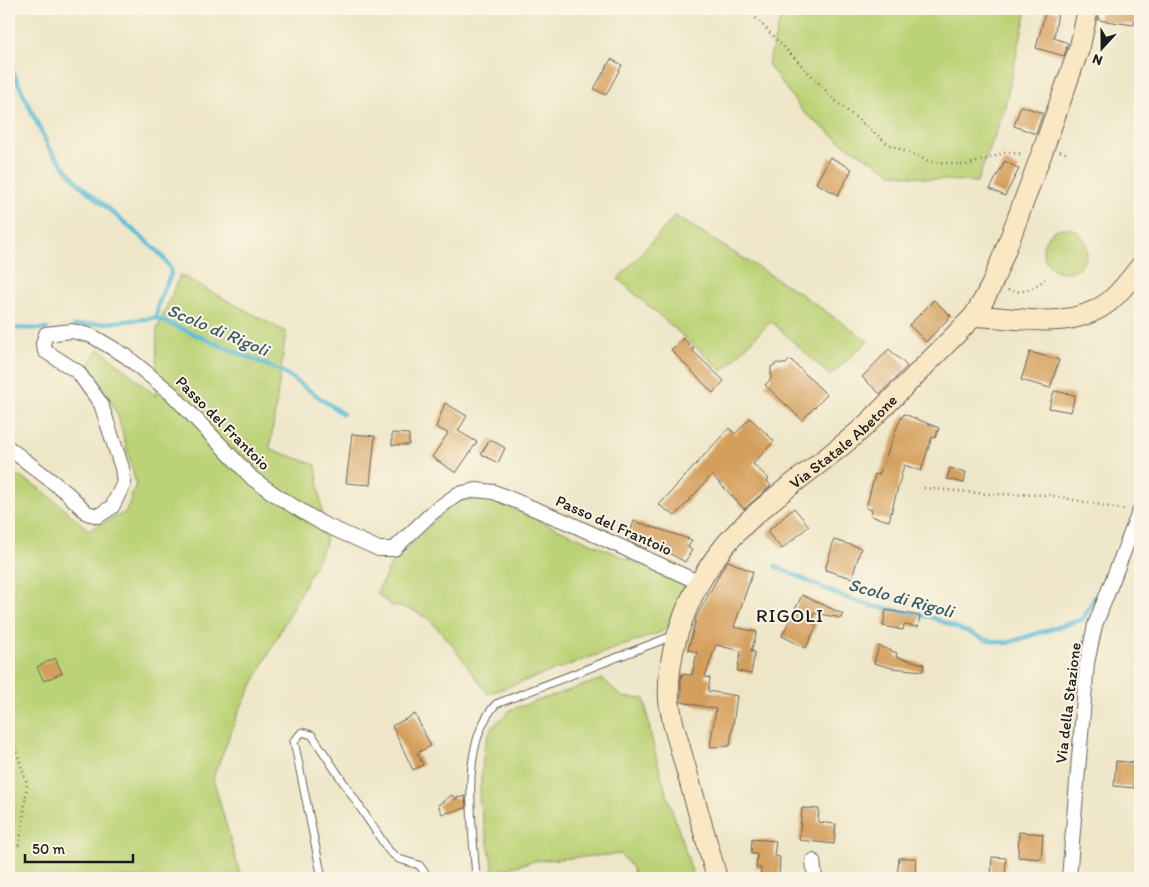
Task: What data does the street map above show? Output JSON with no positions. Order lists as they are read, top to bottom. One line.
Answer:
{"streets":{"main road":["Via Statale Abetone"],"street":["Passo del Frantoio","Via della Stazione"]},"crossings":[["Passo del Frantoio","Via Statale Abetone"]],"districts":["RIGOLI"],"water":["Scolo di Rigoli"],"scale_bar":"50 m","north":"bottom"}
